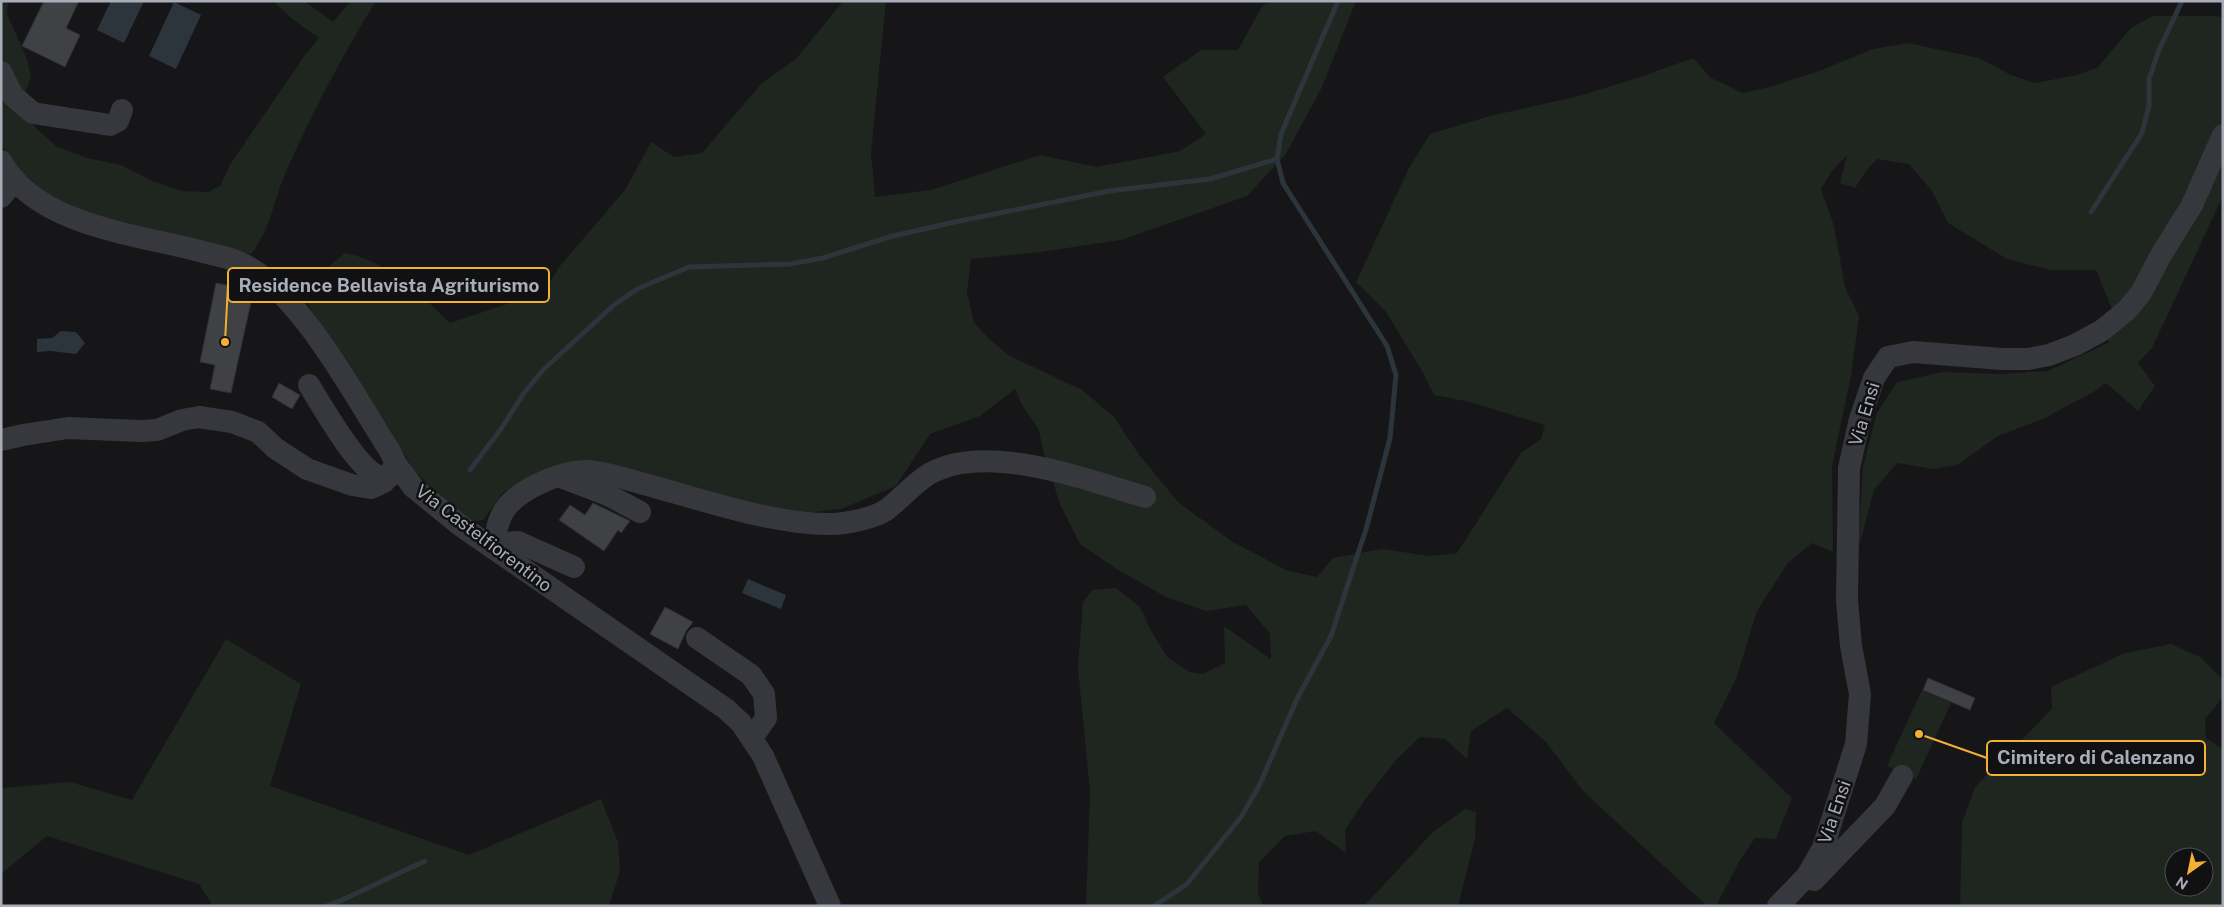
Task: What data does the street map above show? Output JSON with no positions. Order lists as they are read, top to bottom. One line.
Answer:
{"streets":{"street":["Via Ensi","Via Castelfiorentino"]},"places":["Residence Bellavista Agriturismo","Cimitero di Calenzano"],"north":"bottom left"}
